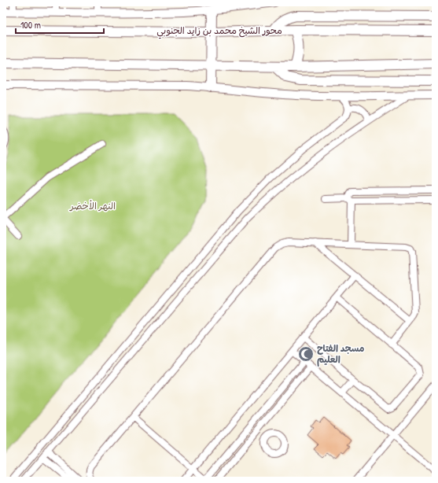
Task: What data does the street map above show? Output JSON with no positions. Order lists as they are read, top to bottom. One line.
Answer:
{"streets":{"highway":["محور الشيخ محمد بن زايد الجنوبي"]},"parks":["النهر الأخضر"],"places":{"mosque":["مسجد الفتاح العليم"]},"scale_bar":"100 m"}
